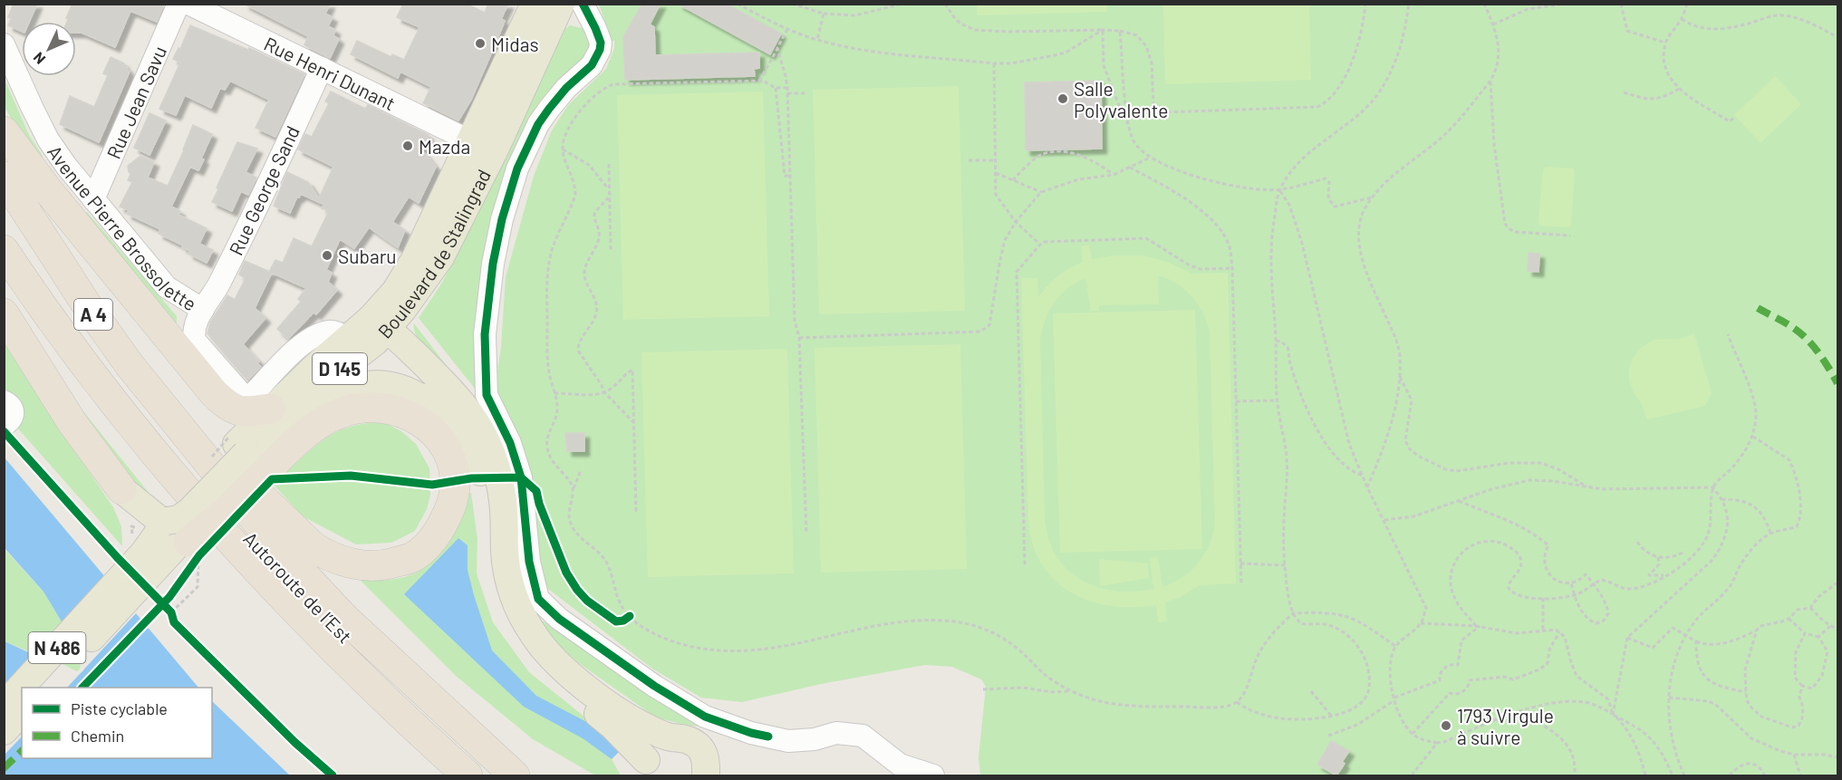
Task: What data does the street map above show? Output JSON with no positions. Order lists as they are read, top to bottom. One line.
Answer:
{"streets":{"highway":["A 4","Autoroute de l’Est"],"main road":["Boulevard de Stalingrad","D 145","N 486"],"street":["Rue Henri Dunant","Rue Jean Savu","Rue George Sand","Avenue Pierre Brossolette"]},"crossings":[["Rue Henri Dunant","Rue George Sand"],["Rue Henri Dunant","Boulevard de Stalingrad"],["Rue Jean Savu","Avenue Pierre Brossolette"],["Rue George Sand","Avenue Pierre Brossolette"],["Avenue Pierre Brossolette","Boulevard de Stalingrad"],["Boulevard de Stalingrad","N 486"]],"places":["Midas","Salle Polyvalente","Mazda","Subaru","1793 Virgule à suivre"],"legend":["Piste cyclable","Chemin"],"north":"bottom left"}
